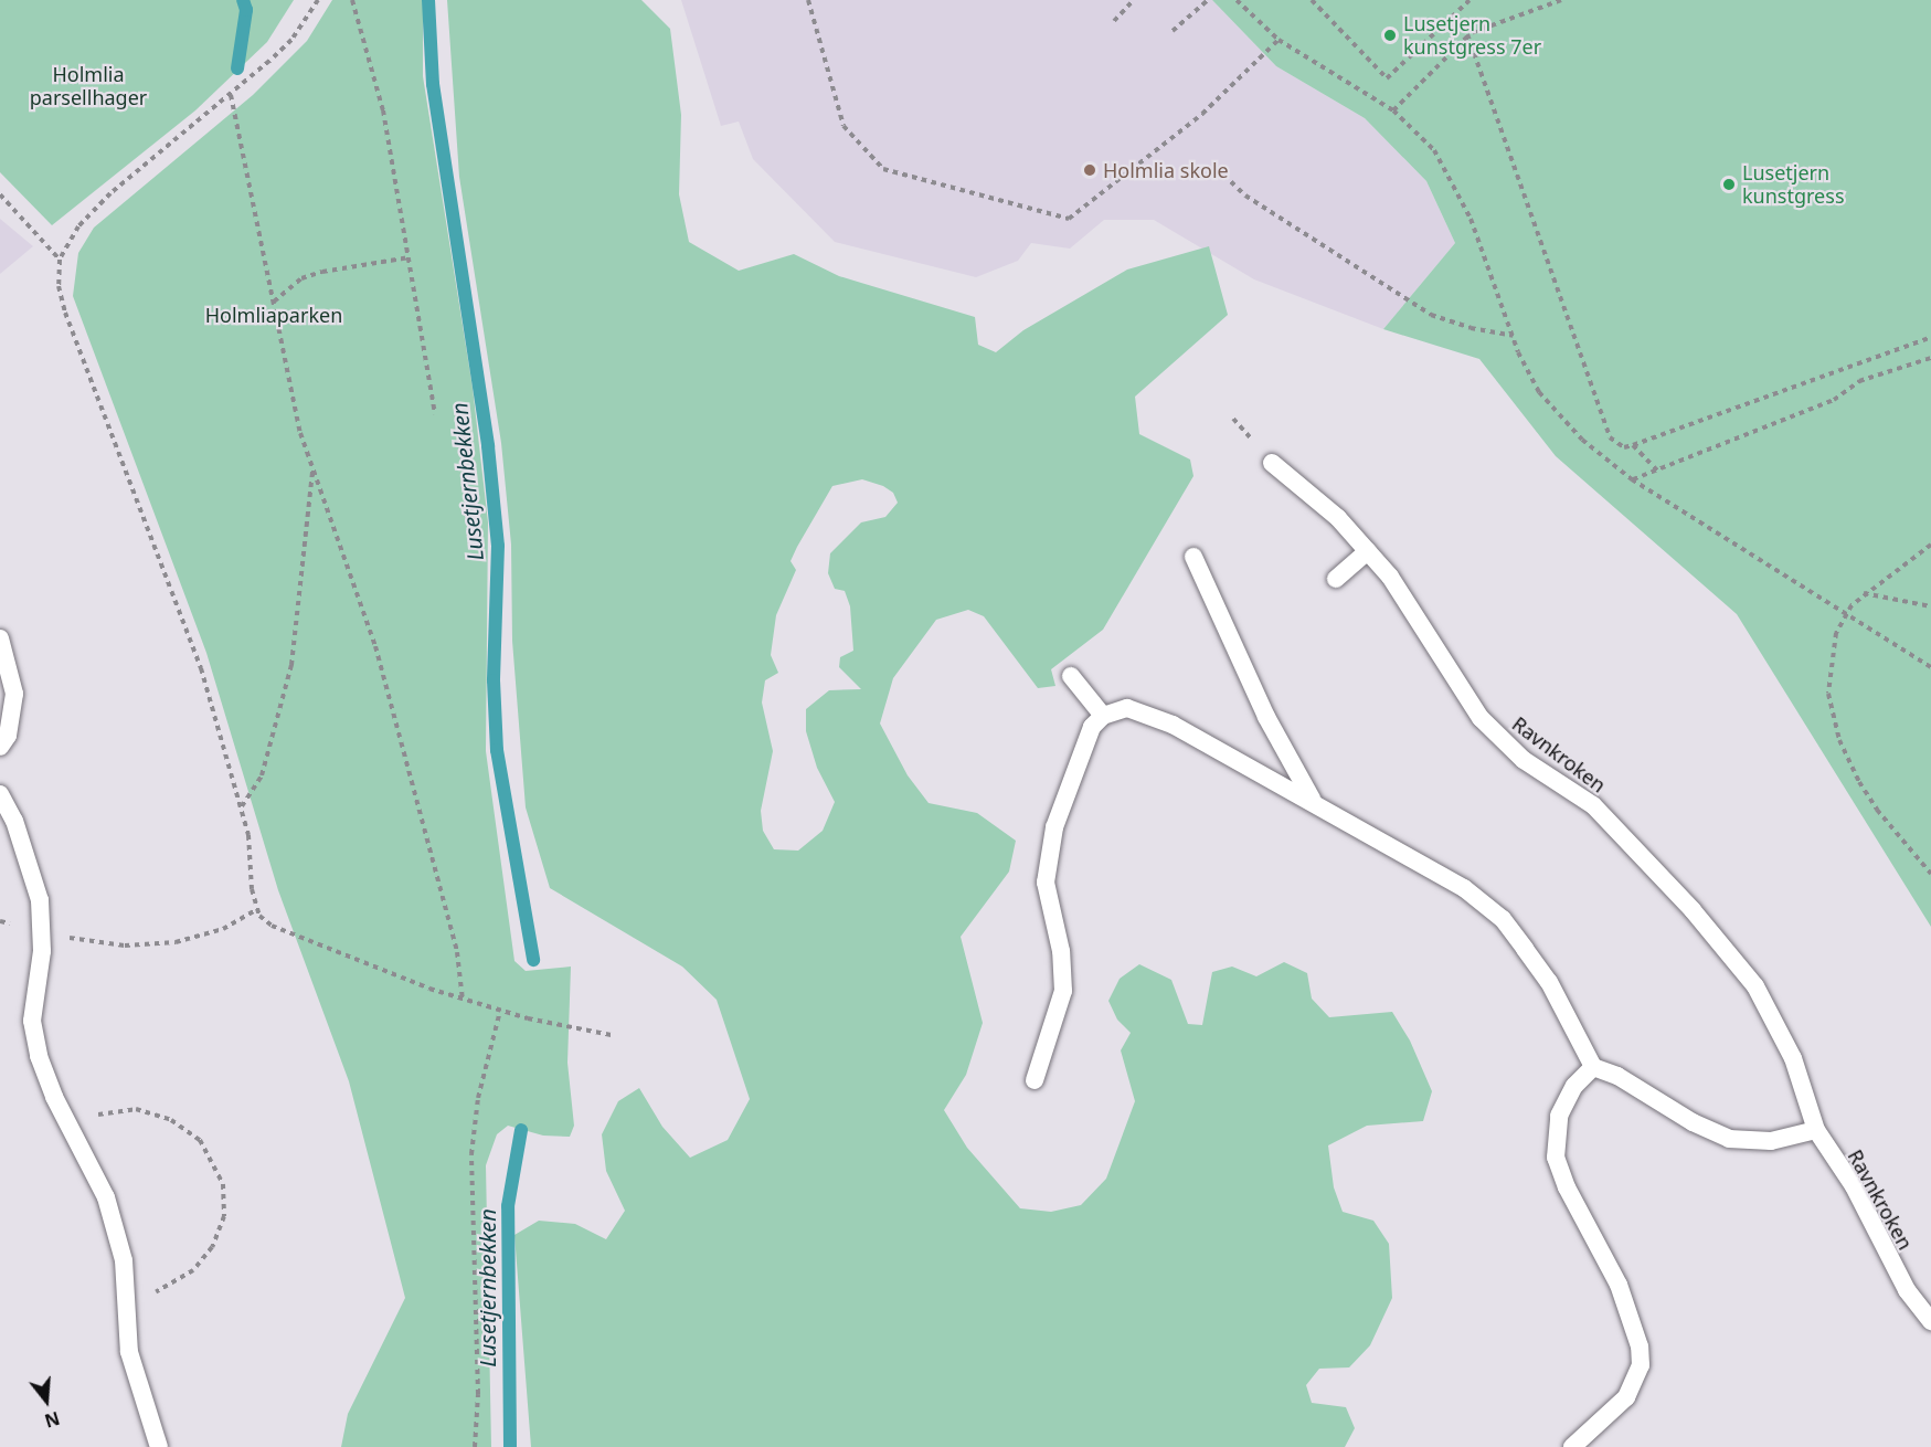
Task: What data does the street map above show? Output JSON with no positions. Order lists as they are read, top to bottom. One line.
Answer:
{"streets":{"lane":["Ravnkroken"]},"water":["Lusetjernbekken"],"parks":["Holmlia parsellhager","Holmliaparken"],"places":["Lusetjern kunstgress 7er","Holmlia skole","Lusetjern kunstgress"],"north":"bottom"}
